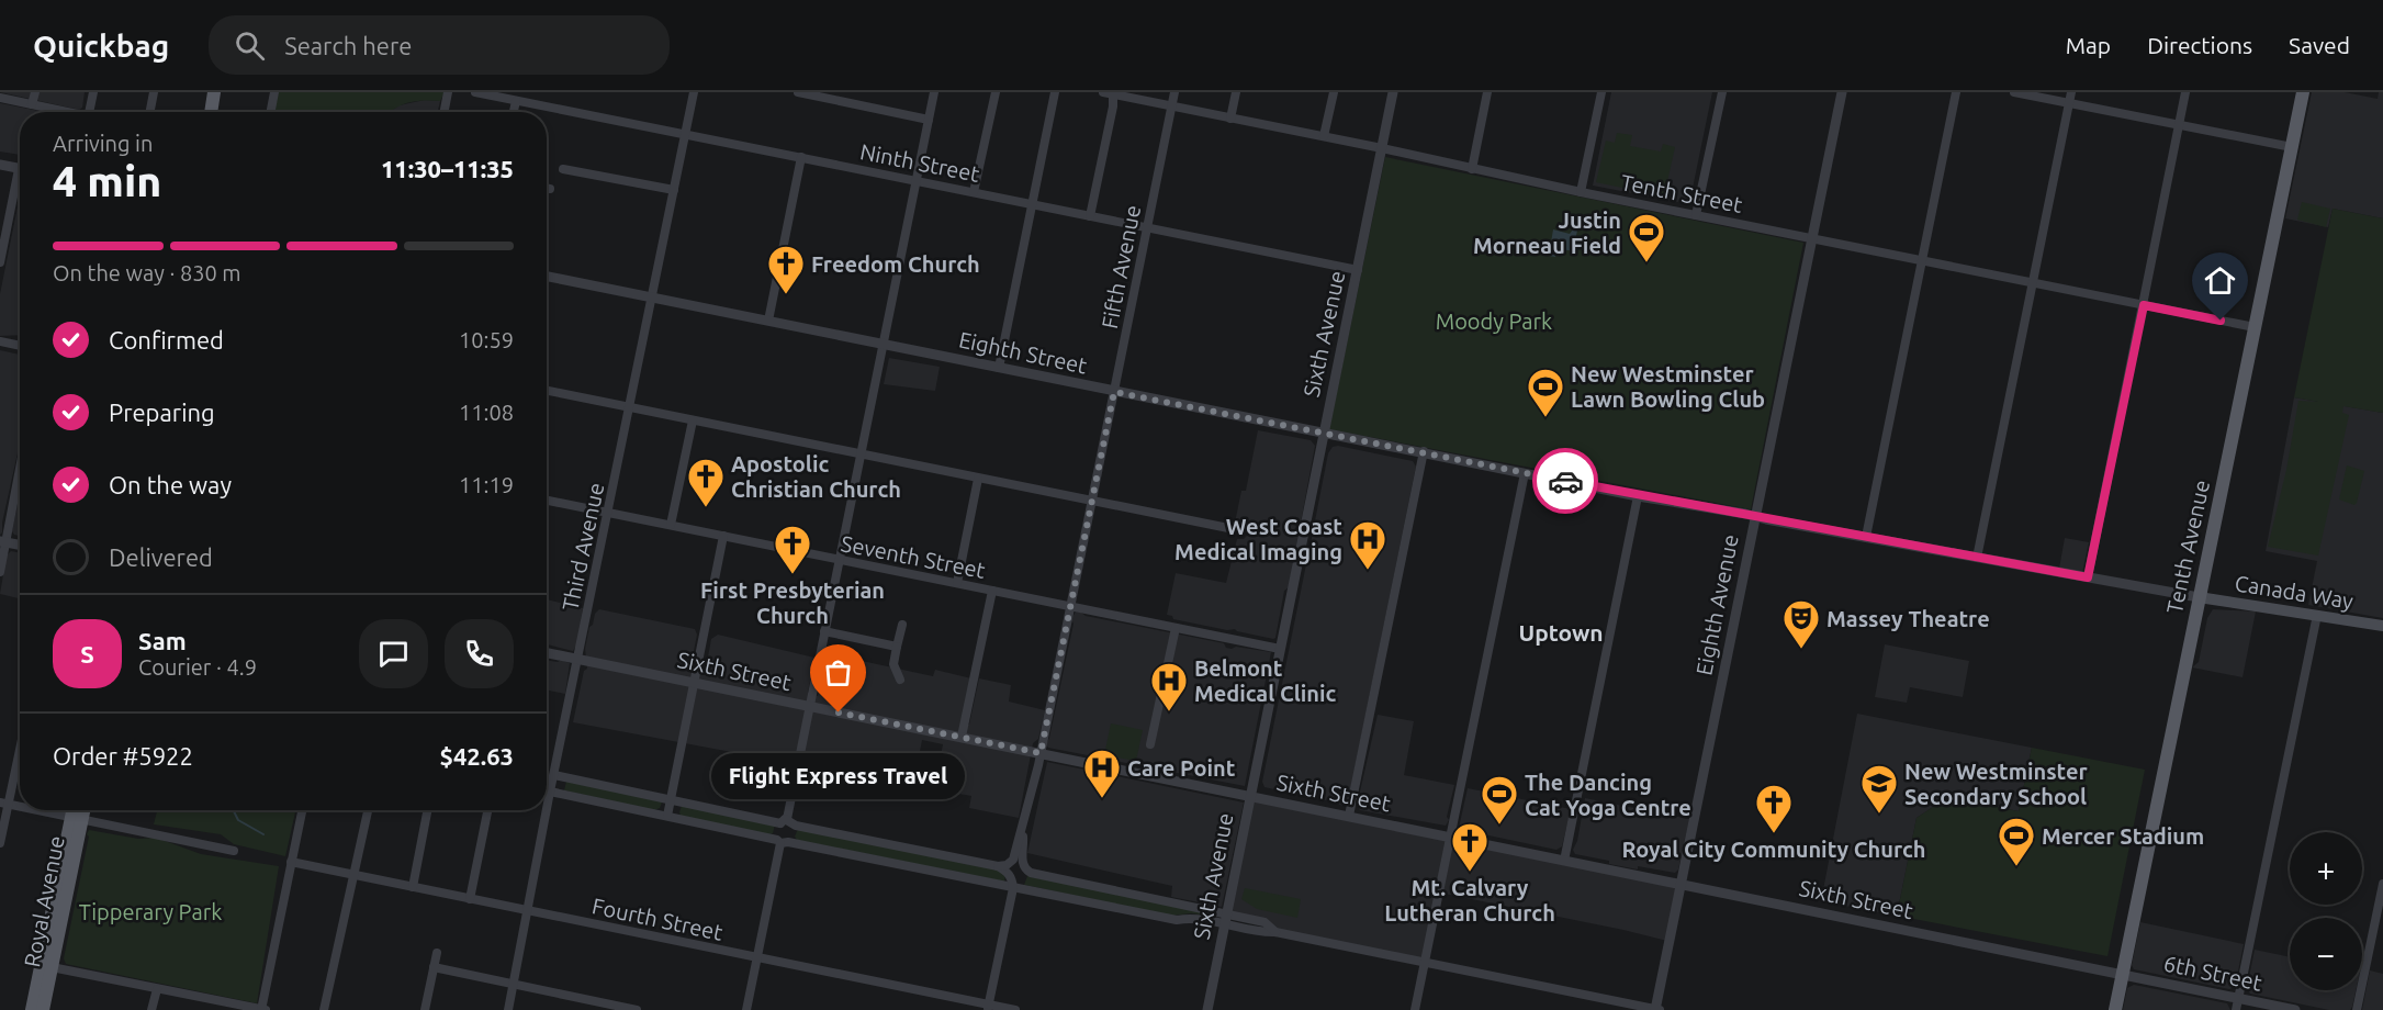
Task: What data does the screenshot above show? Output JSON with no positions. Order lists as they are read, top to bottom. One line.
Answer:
{"streets":{"main road":["Tenth Avenue","Canada Way","Royal Avenue"],"street":["Ninth Street","Tenth Street","Fifth Avenue","Sixth Avenue","Eighth Street","Third Avenue","Seventh Street","Eighth Avenue","Sixth Street","Fourth Street","6th Street"]},"crossings":[["Ninth Street","Fifth Avenue"],["Ninth Street","Sixth Avenue"],["Ninth Street","Third Avenue"],["Tenth Street","Fifth Avenue"],["Tenth Street","Sixth Avenue"],["Tenth Street","Tenth Avenue"],["Tenth Street","Eighth Avenue"],["Fifth Avenue","Eighth Street"],["Fifth Avenue","Seventh Street"],["Fifth Avenue","Sixth Street"],["Sixth Avenue","Eighth Street"],["Sixth Avenue","Seventh Street"],["Sixth Avenue","Sixth Street"],["Eighth Street","Third Avenue"],["Eighth Street","Tenth Avenue"],["Eighth Street","Canada Way"],["Eighth Street","Eighth Avenue"],["Third Avenue","Seventh Street"],["Third Avenue","Sixth Street"],["Third Avenue","Fourth Street"],["Tenth Avenue","Canada Way"],["Tenth Avenue","Sixth Street"],["Tenth Avenue","6th Street"],["Eighth Avenue","Sixth Street"],["Sixth Street","6th Street"]],"districts":["Uptown"],"parks":["Moody Park","Tipperary Park"],"places":{"sports":["Justin Morneau Field","New Westminster Lawn Bowling Club","The Dancing Cat Yoga Centre","Mercer Stadium"],"church":["Freedom Church","Apostolic Christian Church","First Presbyterian Church","Royal City Community Church","Mt. Calvary Lutheran Church"],"hospital":["West Coast Medical Imaging","Belmont Medical Clinic","Care Point"],"theatre":["Massey Theatre"],"other":["Flight Express Travel"],"school or university":["New Westminster Secondary School"]},"page":{"header":"Quickbag","search":"Search here","nav":["Map","Directions","Saved"],"heading":["4 min","Arriving in","11:30–11:35"],"panel":["Sam","Courier · 4.9","Order #5922","$42.63"],"bar":"On the way · 830 m","list":[["Confirmed","10:59"],["Preparing","11:08"],["On the way","11:19"],"Delivered"],"round":"S","bubble":"Flight Express Travel","map_buttons":["+","−"]}}
